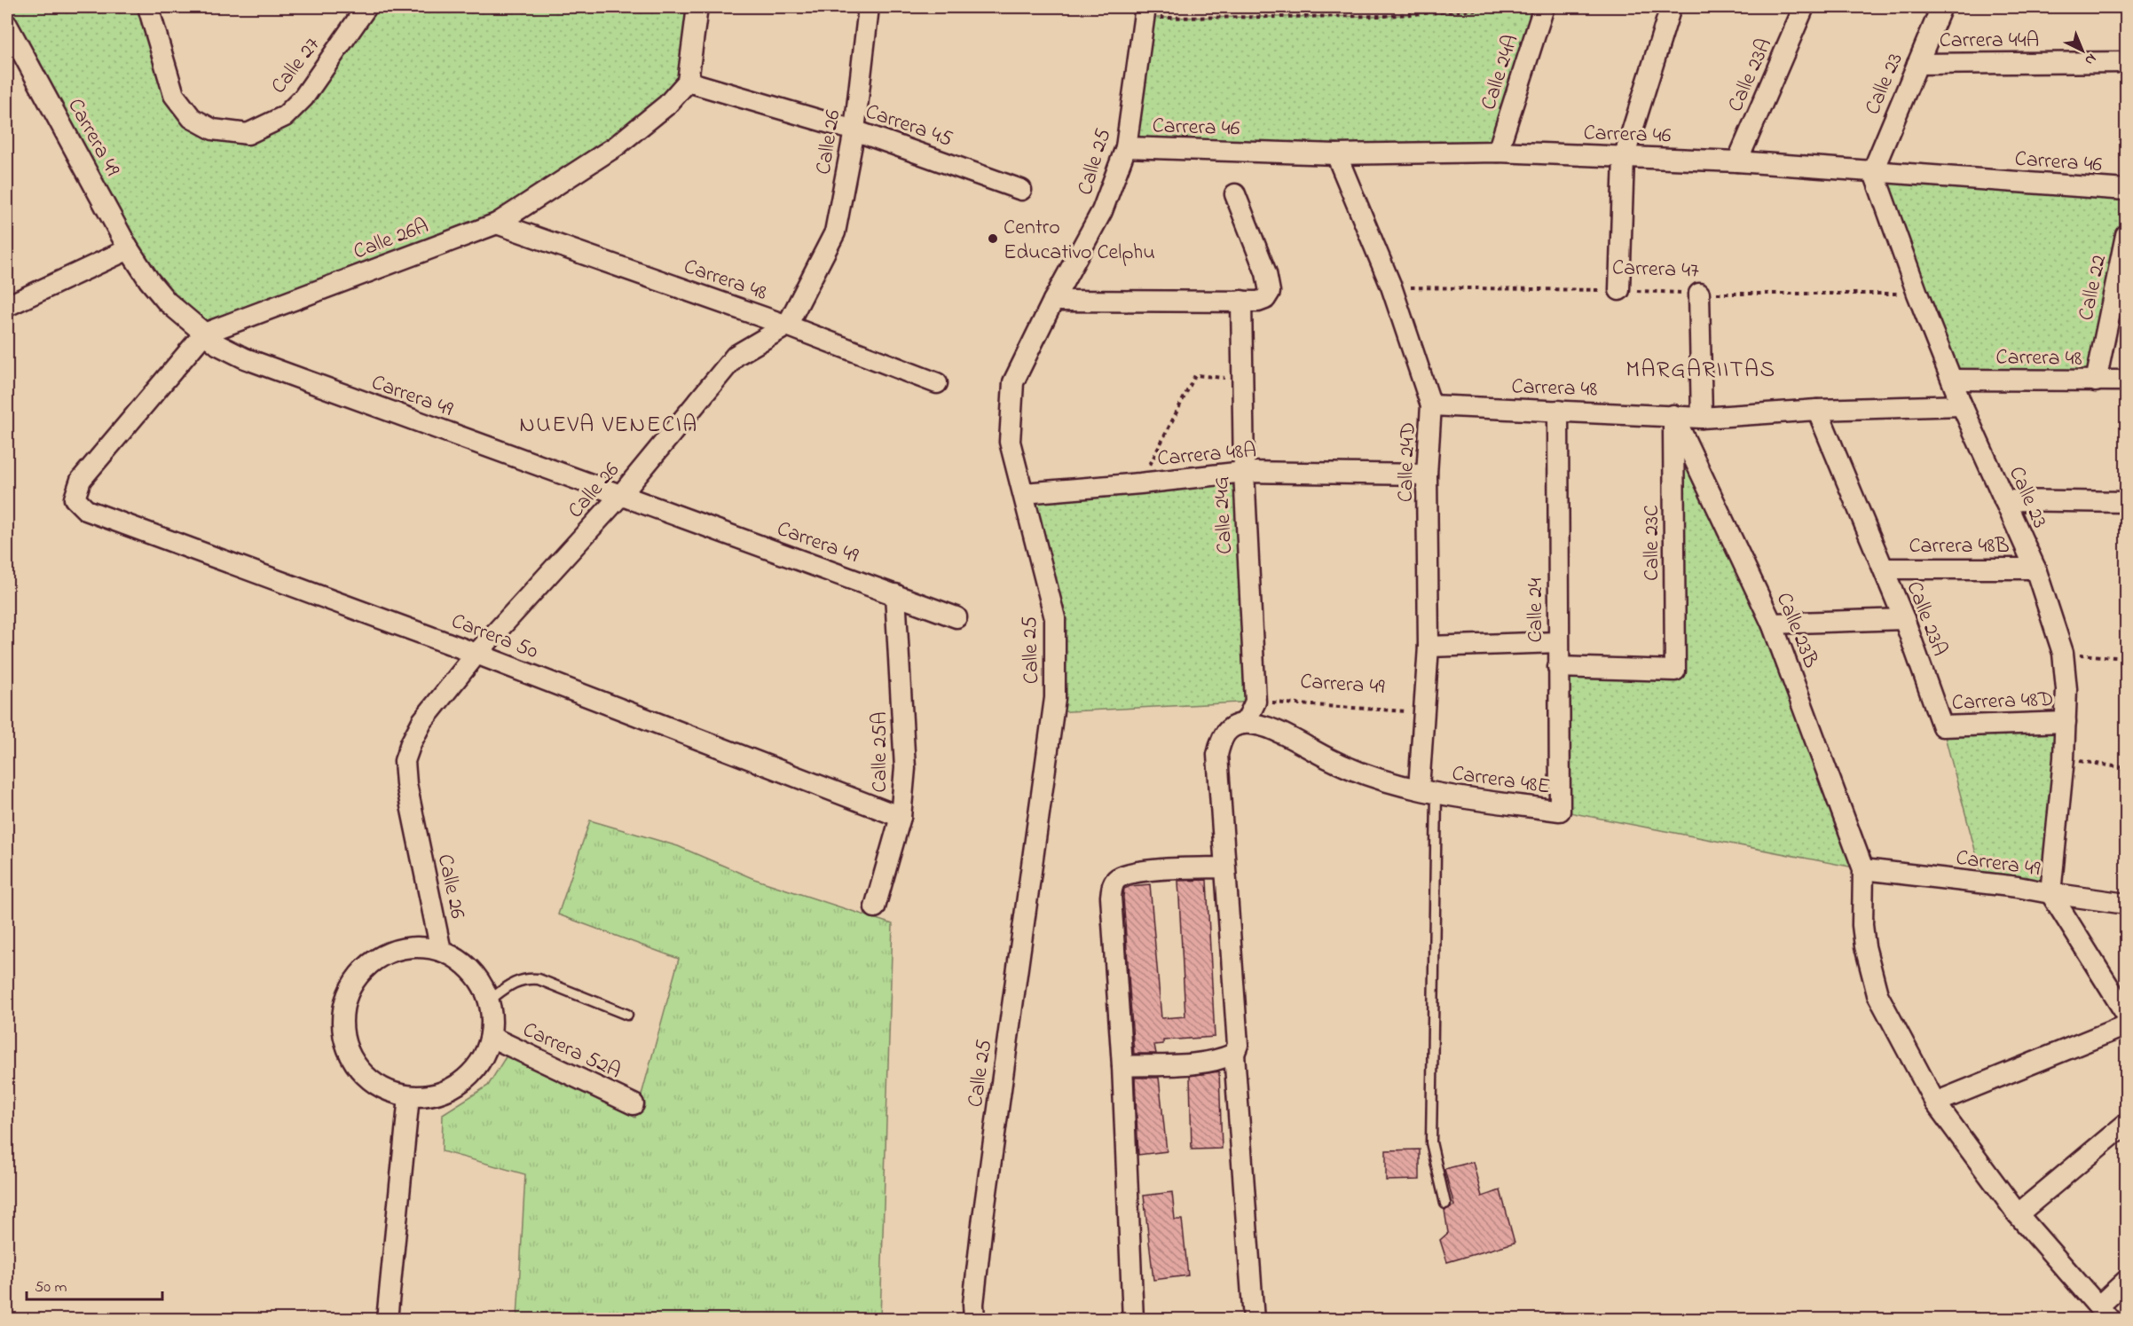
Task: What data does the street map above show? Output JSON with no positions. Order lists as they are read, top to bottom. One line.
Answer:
{"streets":{"street":["Carrera 44A","Calle 27","Calle 24A","Calle 23A","Calle 23","Carrera 45","Carrera 46","Carrera 49","Calle 26","Calle 25","Calle 26A","Carrera 48","Calle 22","Carrera 48A","Calle 24D","Calle 24G","Calle 23C","Carrera 48B","Calle 24","Calle 23B","Carrera 50","Carrera 48D","Calle 25A","Carrera 48E","Carrera 52A"],"path":["Carrera 47"]},"crossings":[["Carrera 44A","Calle 23"],["Calle 24A","Carrera 46"],["Calle 23A","Carrera 46"],["Calle 23A","Carrera 48"],["Calle 23A","Carrera 48B"],["Calle 23A","Carrera 48D"],["Calle 23","Carrera 46"],["Calle 23","Carrera 49"],["Calle 23","Carrera 47"],["Calle 23","Carrera 48"],["Calle 23","Carrera 48B"],["Calle 23","Carrera 48D"],["Carrera 45","Calle 26"],["Carrera 45","Calle 26A"],["Carrera 46","Calle 25"],["Carrera 46","Calle 24D"],["Carrera 49","Calle 26"],["Carrera 49","Calle 26A"],["Carrera 49","Calle 24D"],["Carrera 49","Calle 24G"],["Carrera 49","Calle 23B"],["Carrera 49","Calle 25A"],["Calle 26","Carrera 48"],["Calle 26","Carrera 50"],["Calle 26","Carrera 52A"],["Calle 25","Carrera 48A"],["Calle 26A","Carrera 48"],["Calle 26A","Carrera 50"],["Carrera 47","Calle 24D"],["Carrera 48","Calle 22"],["Carrera 48","Calle 24D"],["Carrera 48","Calle 23C"],["Carrera 48","Calle 24"],["Carrera 48","Calle 23B"],["Carrera 48A","Calle 24D"],["Carrera 48A","Calle 24G"],["Calle 24D","Carrera 48E"],["Calle 23C","Calle 24"],["Calle 23C","Calle 23B"],["Calle 24","Carrera 48E"],["Carrera 50","Calle 25A"]],"districts":["MARGARIITAS","NUEVA VENECIA"],"places":["Centro Educativo Celphu"],"scale_bar":"50 m","north":"bottom right"}
